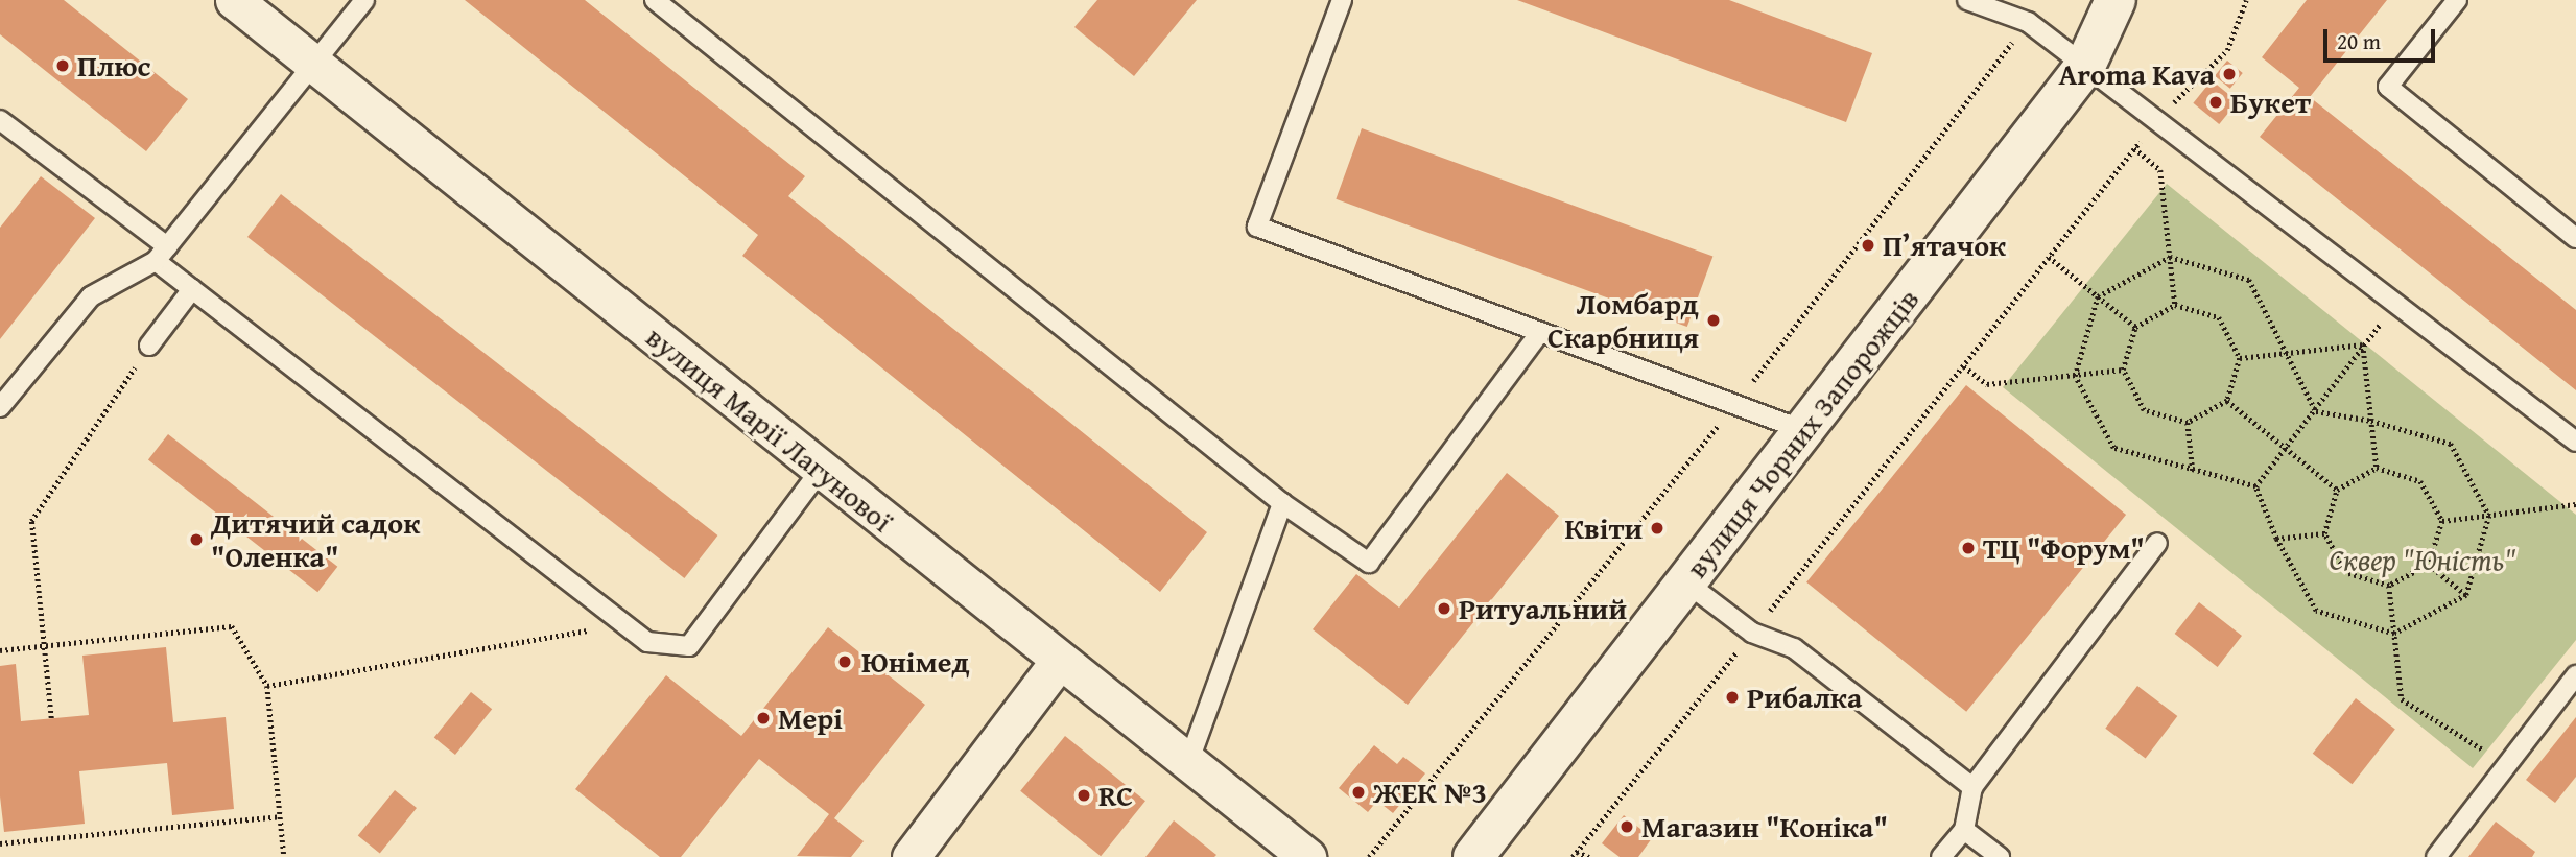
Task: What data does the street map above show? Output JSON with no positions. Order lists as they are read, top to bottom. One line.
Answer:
{"streets":{"street":["вулиця Марії Лагунової","вулиця Чорних Запорожців"]},"parks":["Сквер \"Юність\""],"places":["Плюс","Aroma Kava","Букет","П’ятачок","Ломбард Скарбниця","Квіти","Дитячий садок \"Оленка\"","ТЦ \"Форум\"","Ритуальний","Юнімед","Рибалка","Мері","ЖЕК №3","RC","Магазин \"Коніка\""],"scale_bar":"20 m"}
